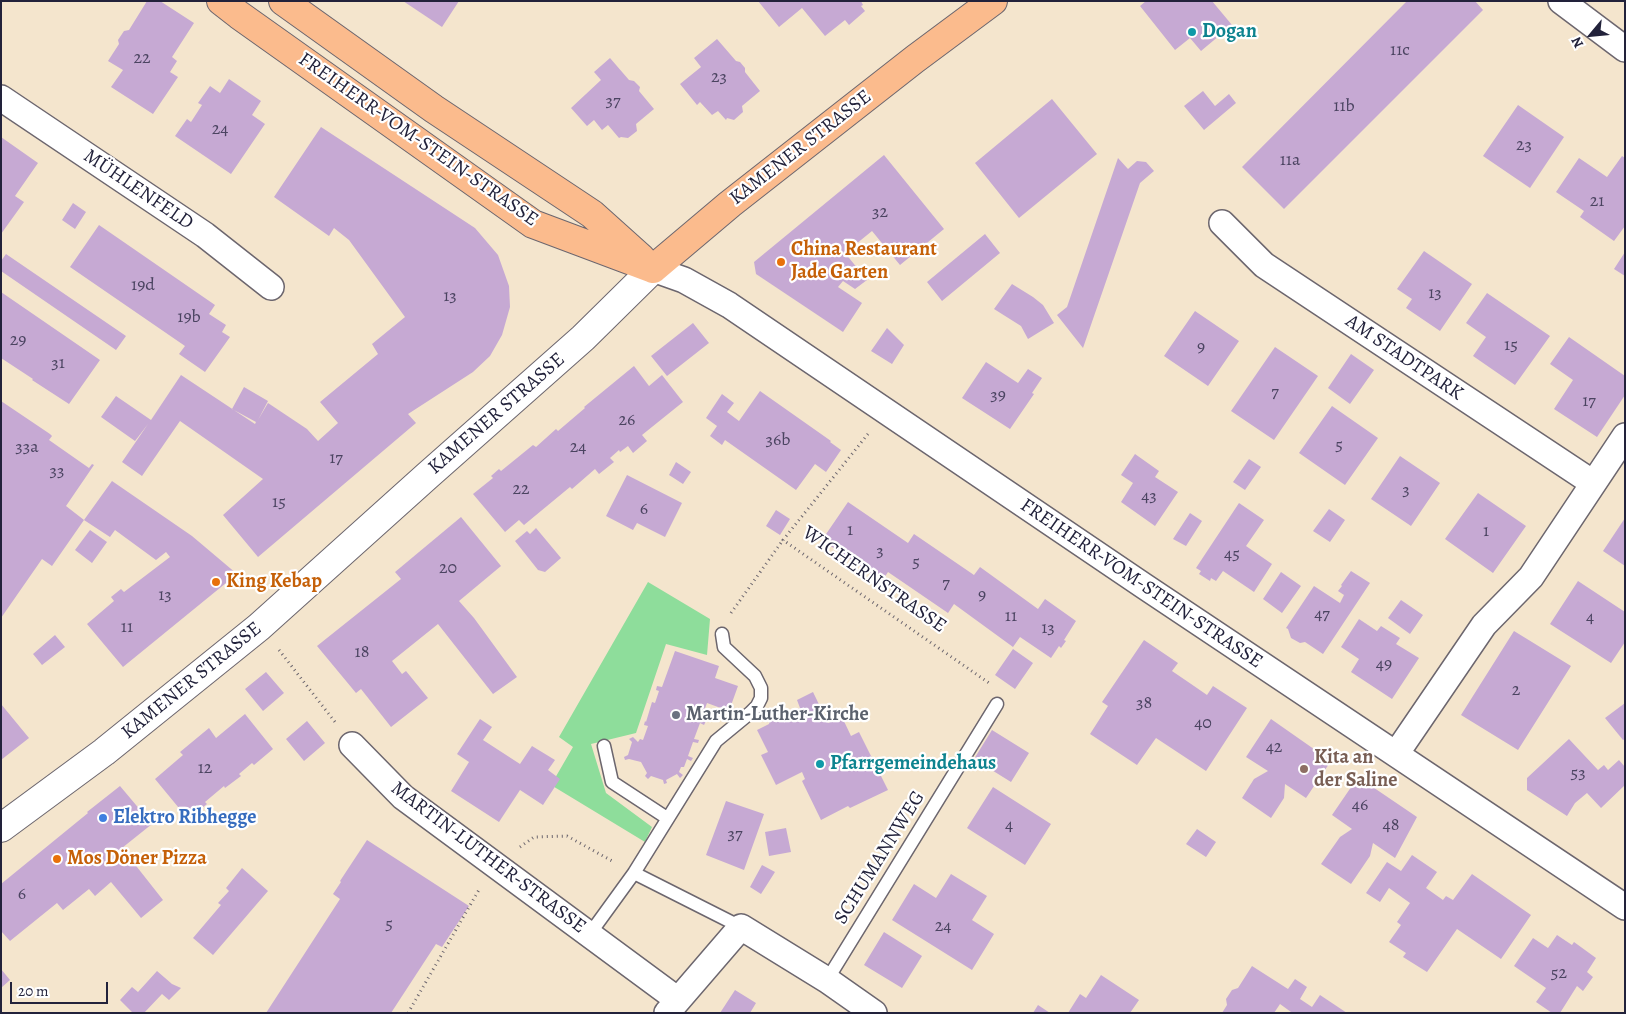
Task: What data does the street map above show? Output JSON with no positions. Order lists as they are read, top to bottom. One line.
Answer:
{"streets":{"main road":["FREIHERR-VOM-STEIN-STRASSE","KAMENER STRASSE"],"street":["MÜHLENFELD","AM STADTPARK","MARTIN-LUTHER-STRASSE"],"lane":["SCHUMANNWEG"],"path":["WICHERNSTRASSE"]},"crossings":[["FREIHERR-VOM-STEIN-STRASSE","KAMENER STRASSE"],["FREIHERR-VOM-STEIN-STRASSE","WICHERNSTRASSE"]],"places":["Dogan","China Restaurant Jade Garten","King Kebap","Martin-Luther-Kirche","Pfarrgemeindehaus","Kita an der Saline","Elektro Ribhegge","Mos Döner Pizza"],"house_numbers":["11c","22","23","37","11b","24","23","11a","21","32","19d","13","13","19b","29","15","9","31","7","39","17","26","36b","5","33a","24","17","33","22","3","43","15","6","1","1","3","45","5","20","7","13","9","47","11","4","11","13","18","49","2","38","40","42","12","53","46","4","48","37","6","5","24","52"],"scale_bar":"20 m","north":"bottom left"}
